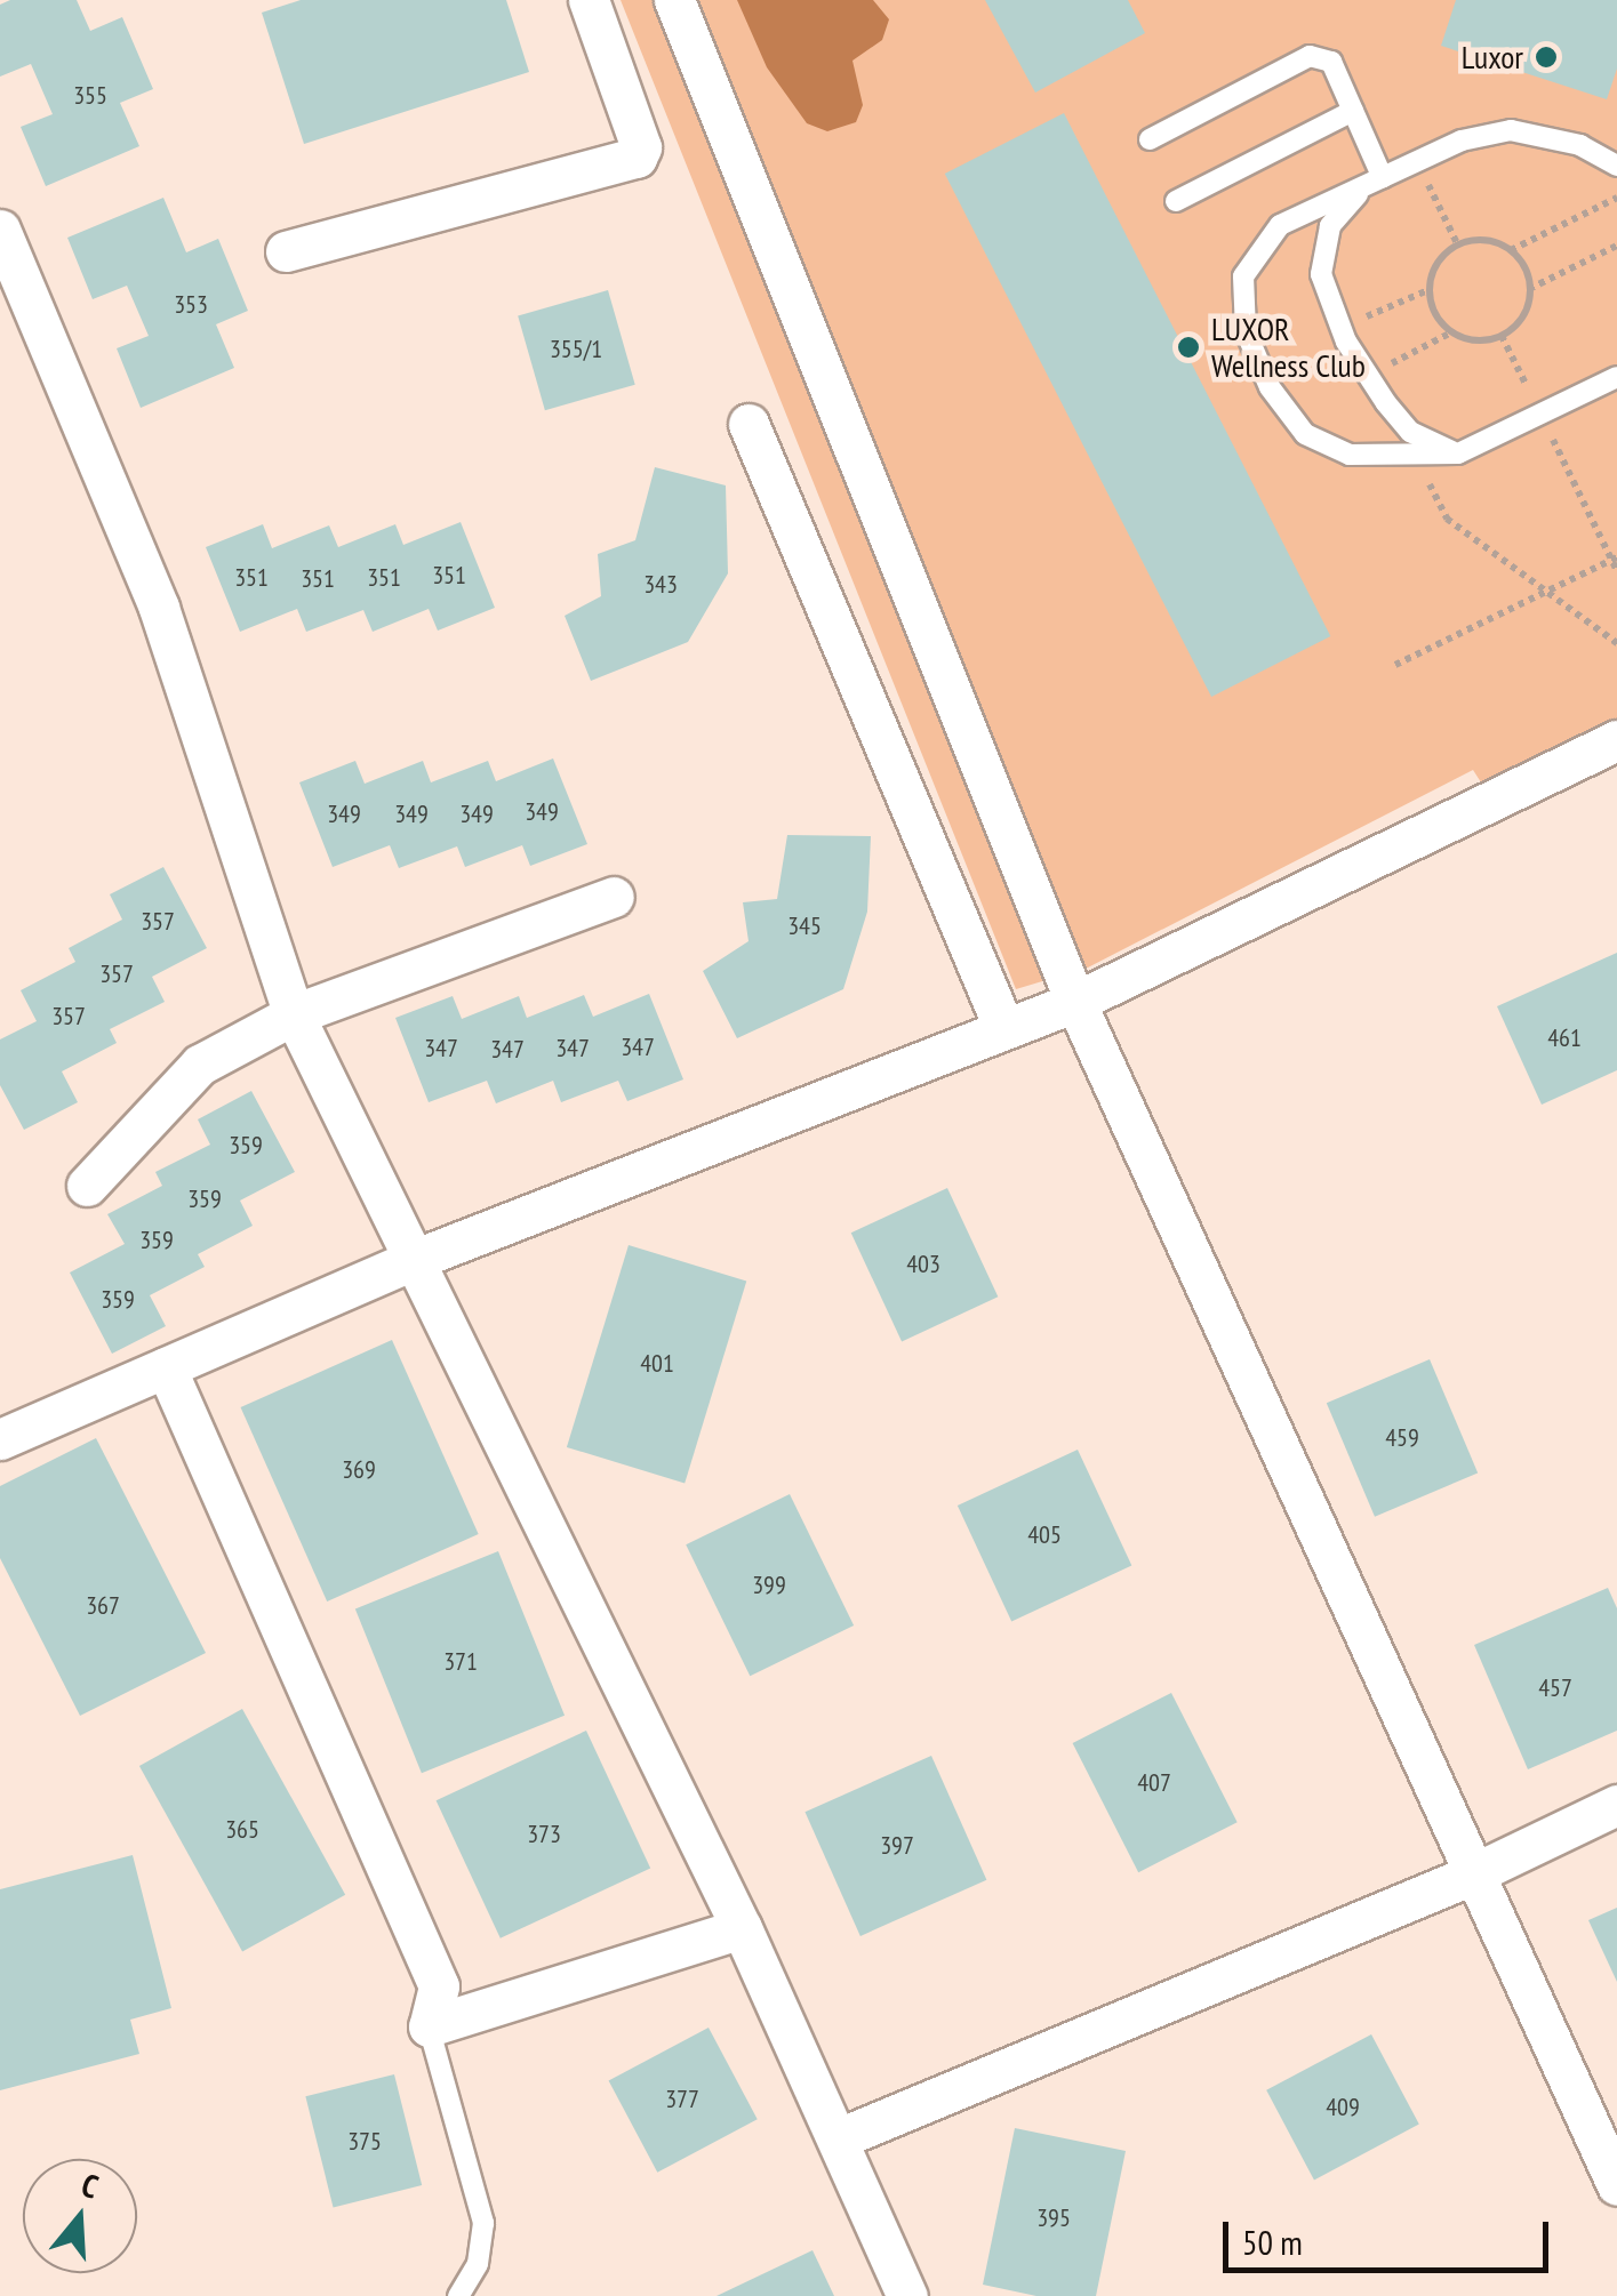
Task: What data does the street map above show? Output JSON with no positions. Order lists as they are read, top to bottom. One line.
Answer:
{"places":["Luxor","LUXOR Wellness Club"],"house_numbers":["355","353","355/1","351","351","351","351","343","349","349","349","349","357","345","357","357","461","347","347","347","347","359","359","359","403","359","401","459","369","405","399","367","371","457","407","365","373","397","377","409","375","395"],"scale_bar":"50 m","north":"top"}
